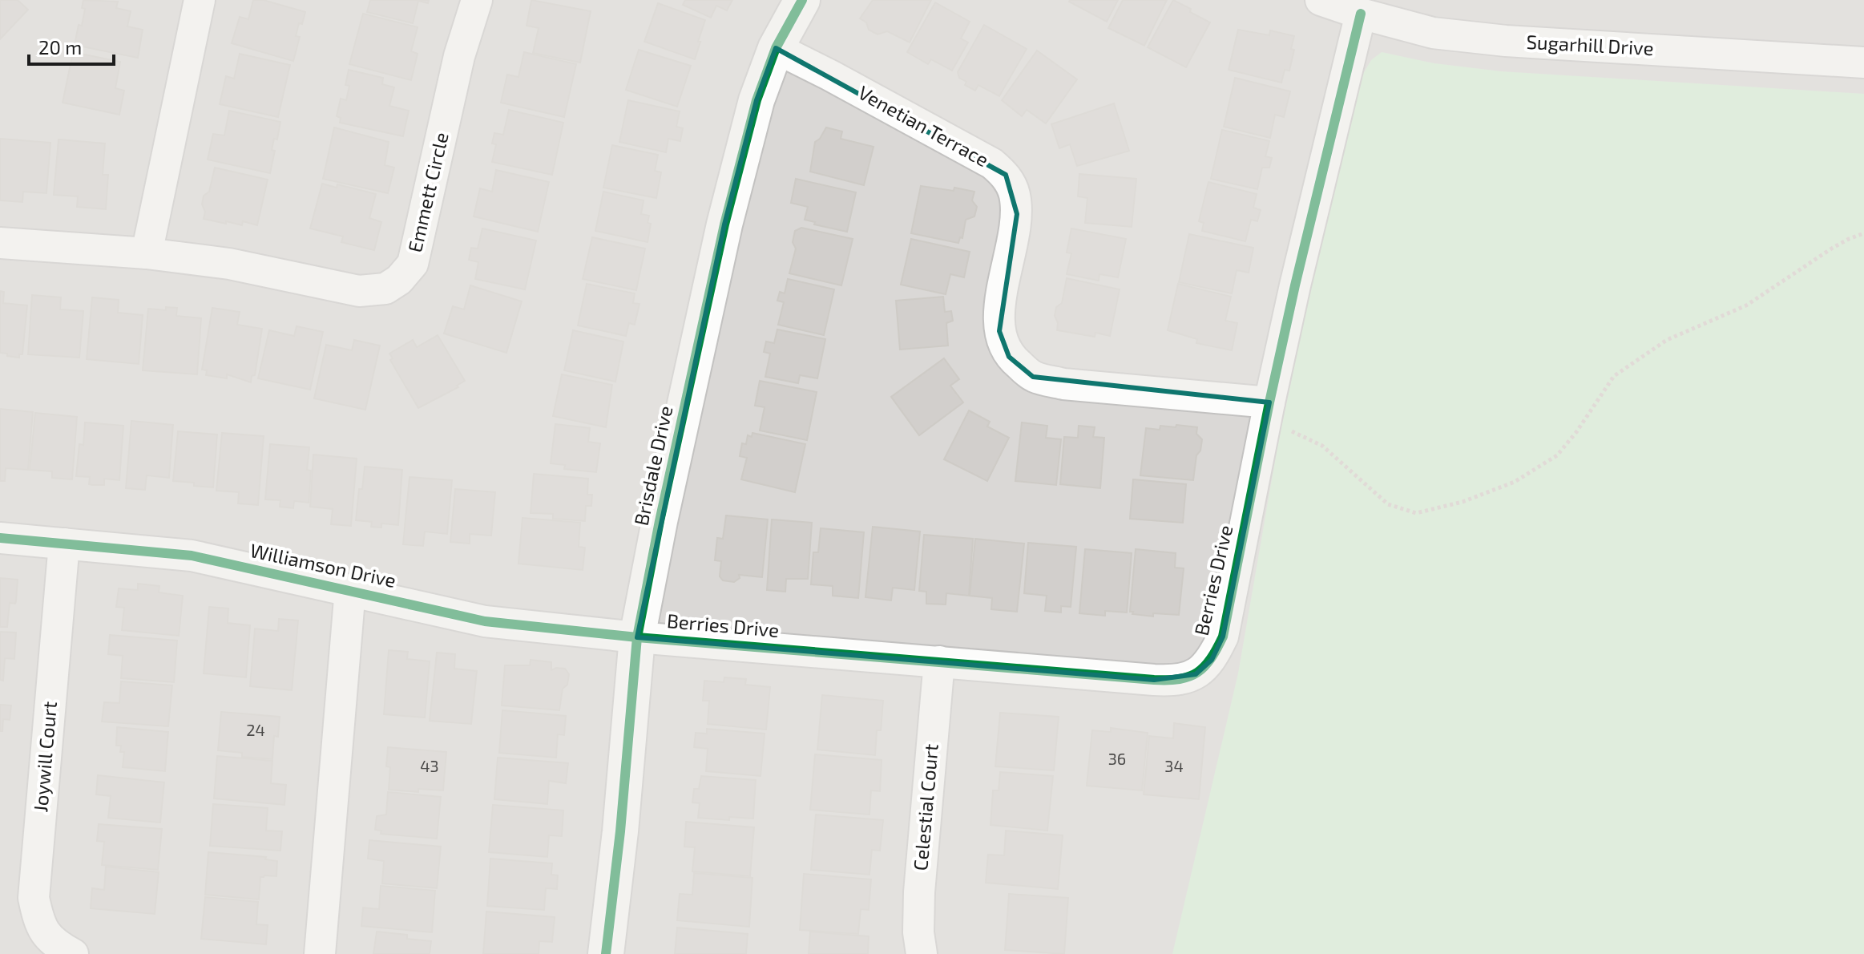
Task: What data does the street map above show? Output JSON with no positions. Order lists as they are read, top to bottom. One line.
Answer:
{"streets":{"street":["Sugarhill Drive","Venetian Terrace","Emmett Circle","Brisdale Drive","Williamson Drive","Berries Drive","Joywill Court","Celestial Court"]},"crossings":[["Sugarhill Drive","Berries Drive"],["Venetian Terrace","Brisdale Drive"],["Venetian Terrace","Berries Drive"],["Brisdale Drive","Williamson Drive"],["Brisdale Drive","Berries Drive"],["Williamson Drive","Berries Drive"],["Williamson Drive","Joywill Court"],["Berries Drive","Celestial Court"]],"house_numbers":["24","36","43","34"],"scale_bar":"20 m"}
